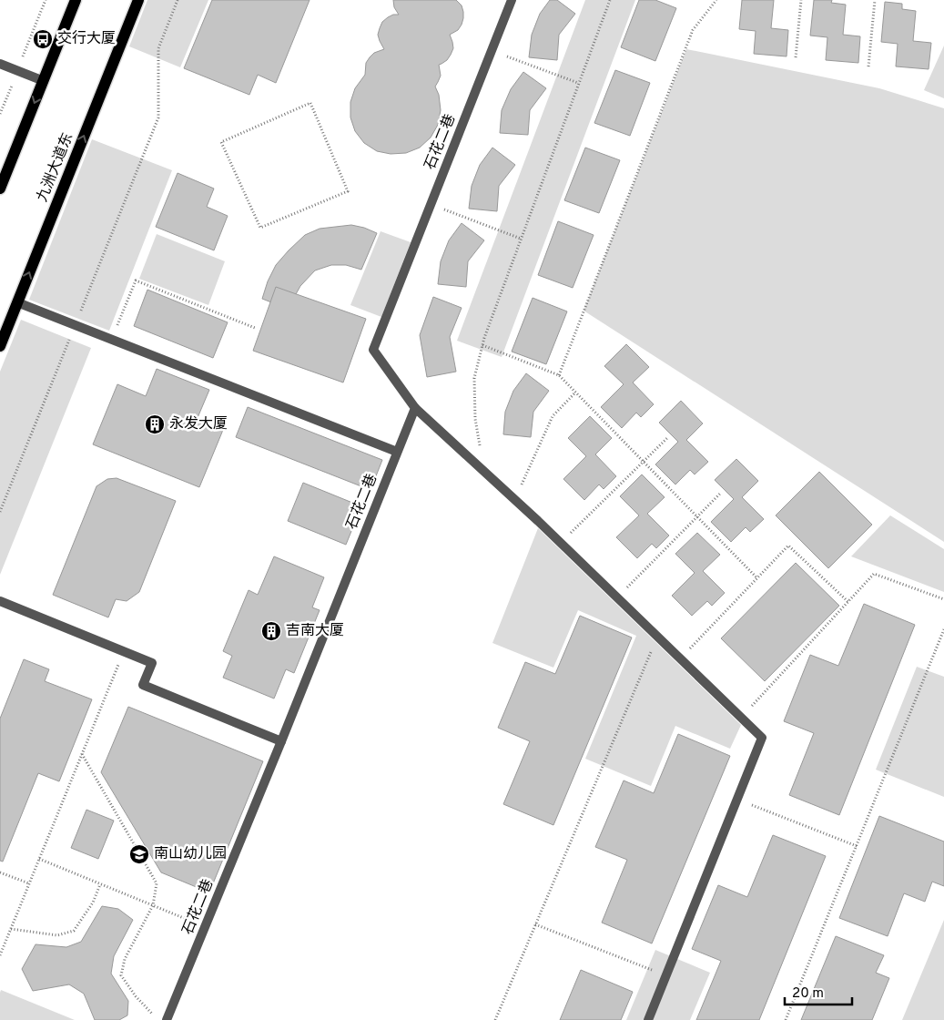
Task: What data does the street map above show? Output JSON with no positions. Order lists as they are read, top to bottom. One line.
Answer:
{"streets":{"main road":["九洲大道东"],"street":["石花二巷"]},"places":{"bus stop":["交行大厦"],"building":["永发大厦","吉南大厦"],"school or university":["南山幼儿园"]},"scale_bar":"20 m"}
